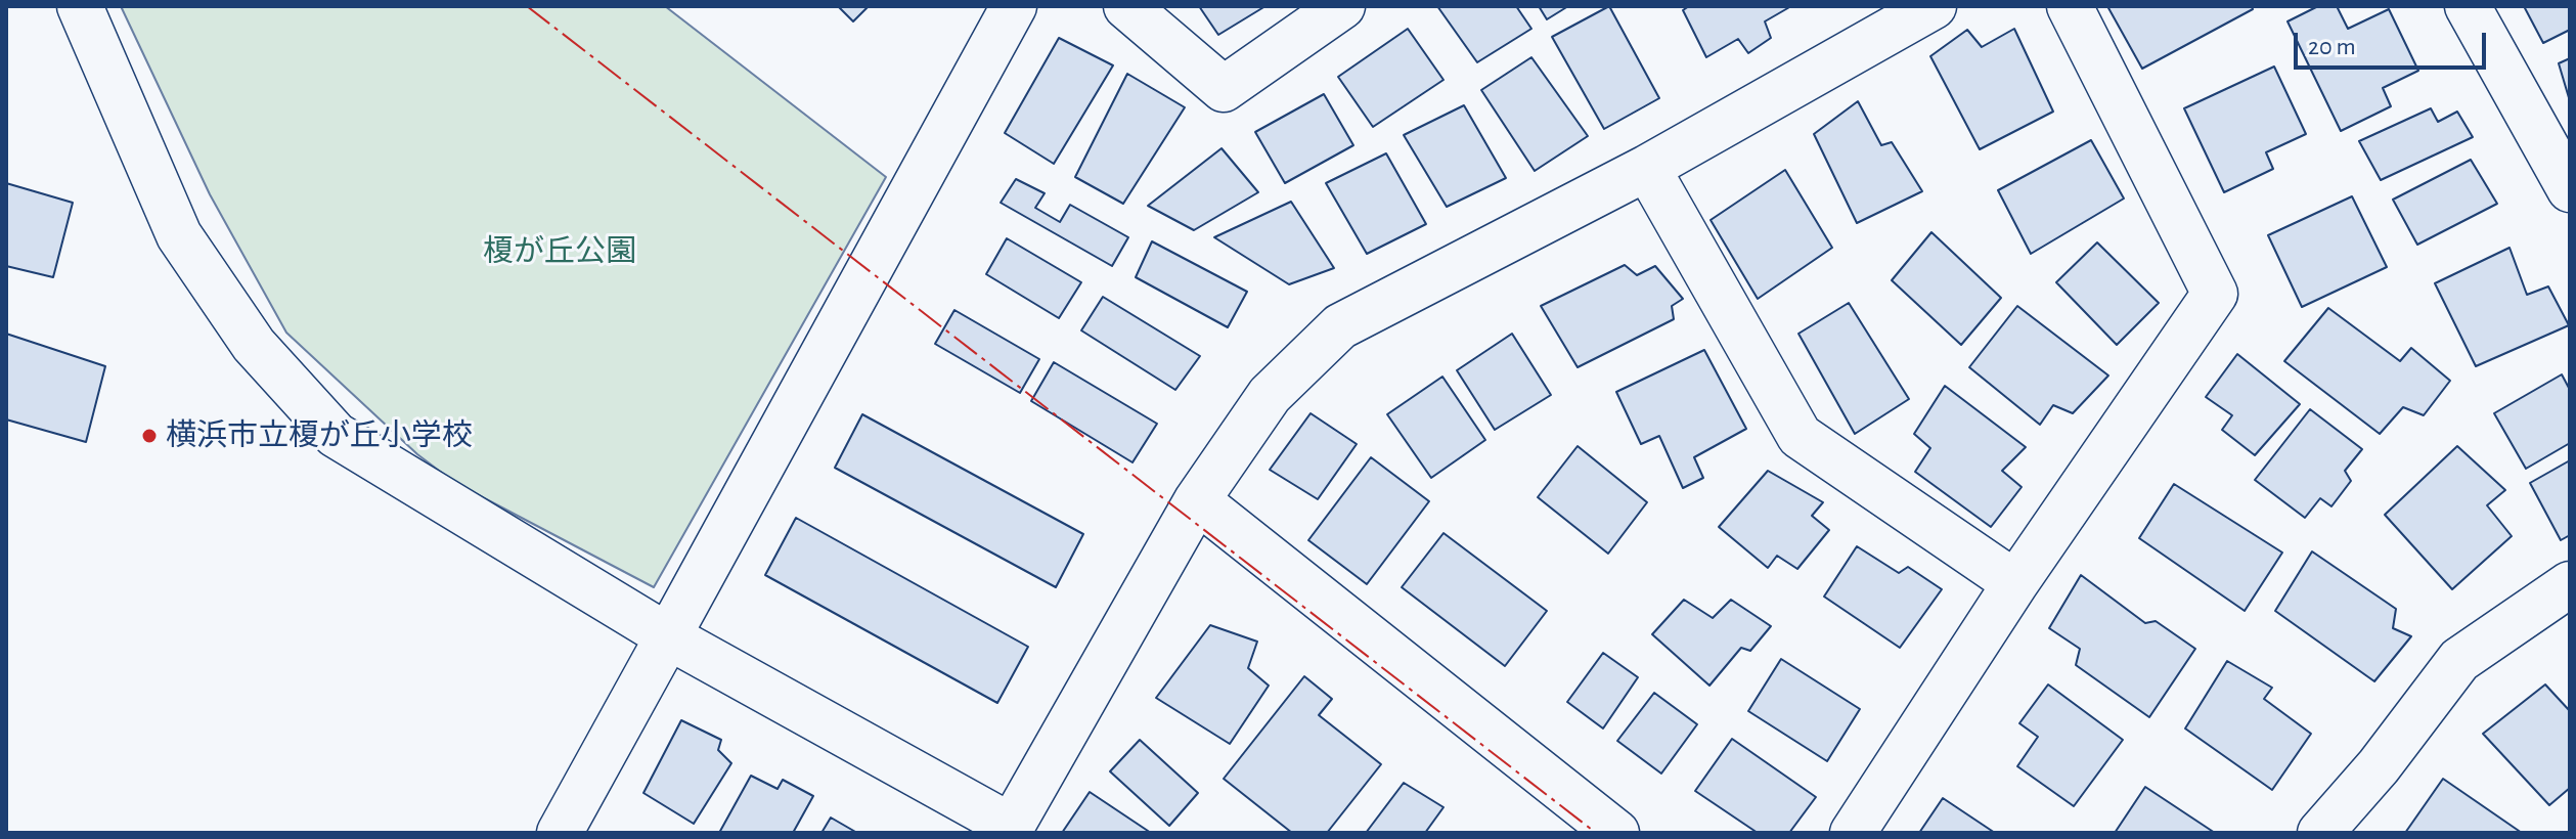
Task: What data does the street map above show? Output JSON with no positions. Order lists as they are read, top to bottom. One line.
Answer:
{"parks":["榎が丘公園"],"places":["横浜市立榎が丘小学校"],"scale_bar":"20 m"}
